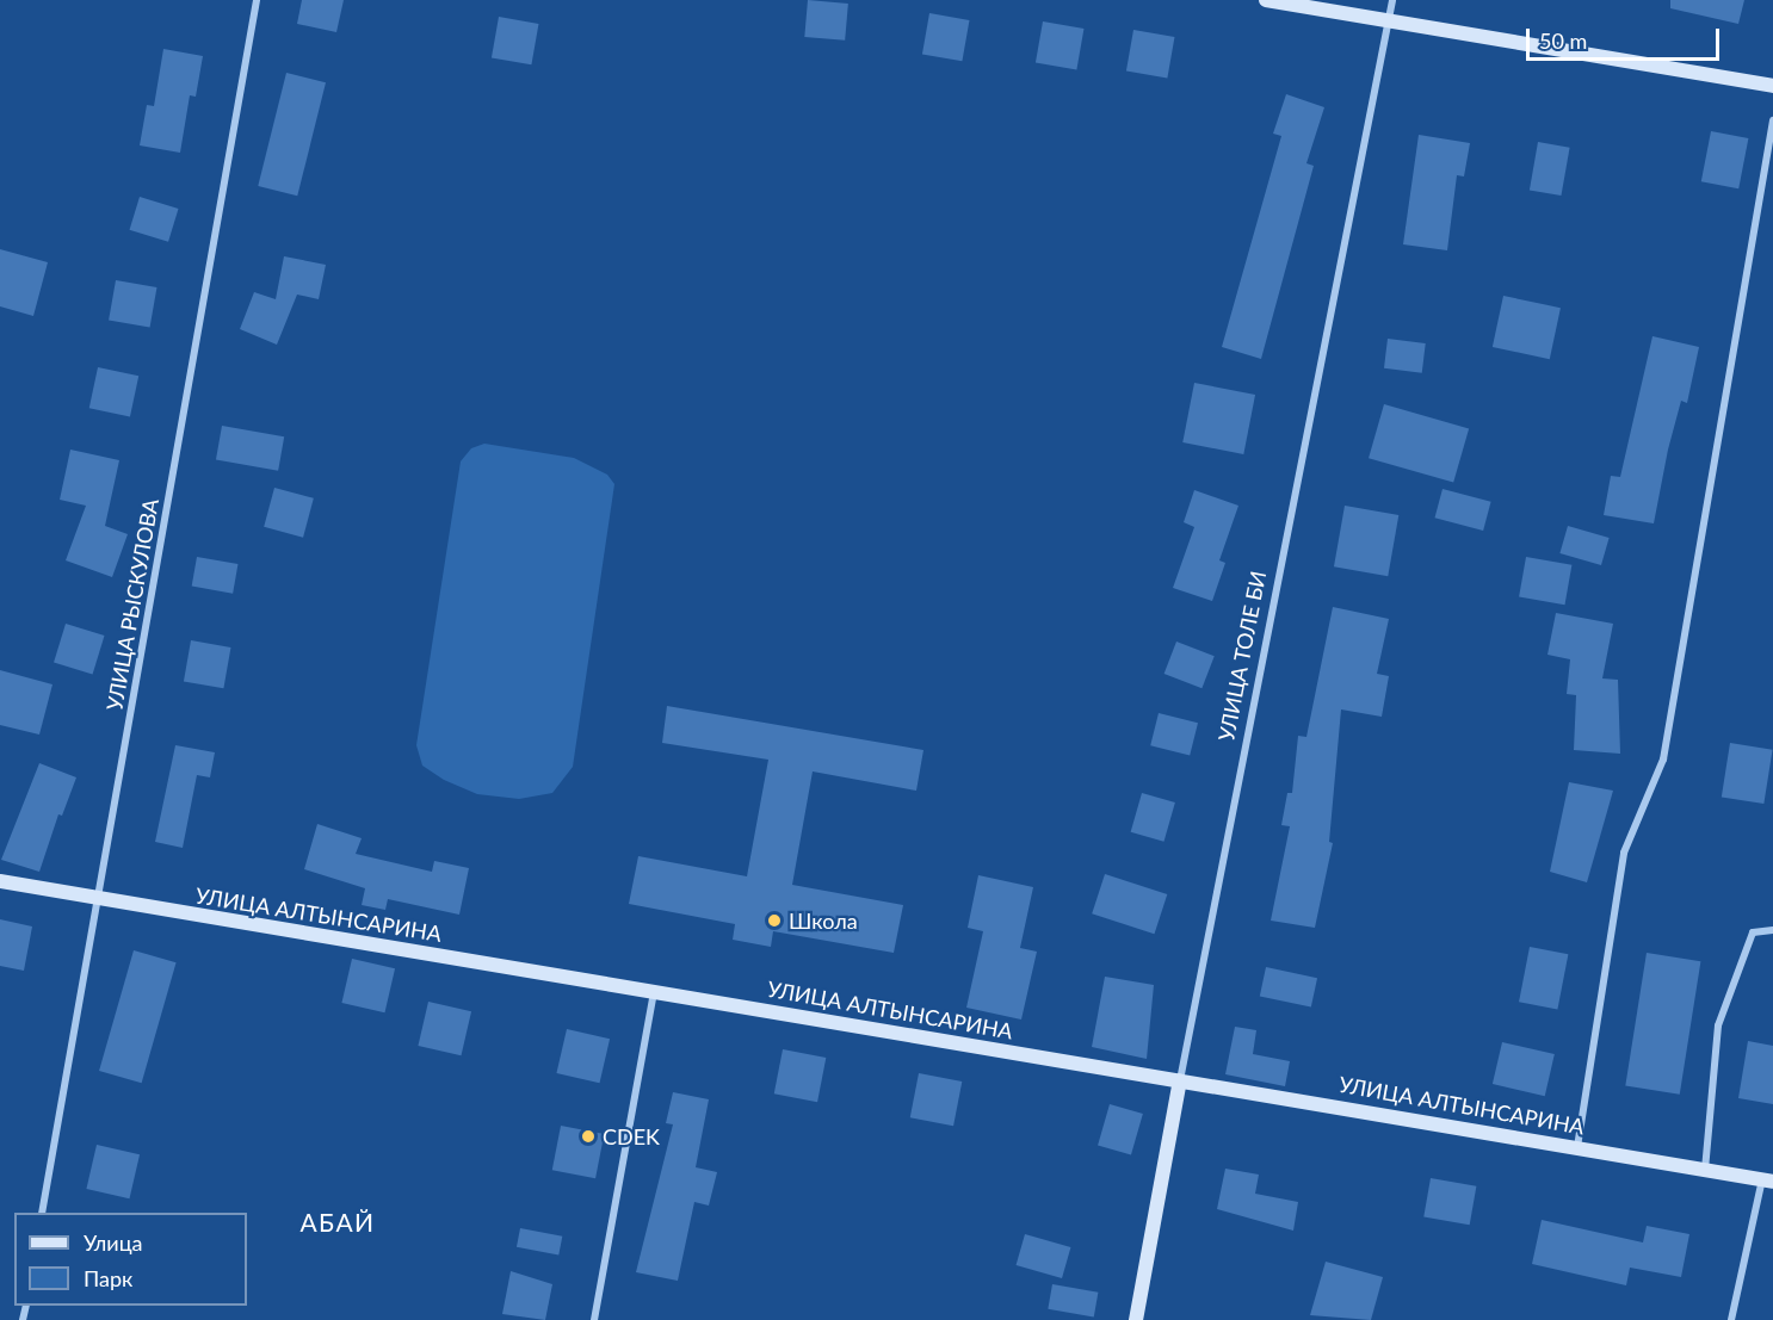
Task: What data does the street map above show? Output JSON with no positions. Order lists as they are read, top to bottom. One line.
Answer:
{"streets":{"street":["УЛИЦА РЫСКУЛОВА","УЛИЦА ТОЛЕ БИ","УЛИЦА АЛТЫНСАРИНА"]},"crossings":[["УЛИЦА РЫСКУЛОВА","УЛИЦА АЛТЫНСАРИНА"],["УЛИЦА ТОЛЕ БИ","УЛИЦА АЛТЫНСАРИНА"]],"districts":["АБАЙ"],"places":["Школа","CDEK"],"legend":["Улица","Парк"],"scale_bar":"50 m"}
